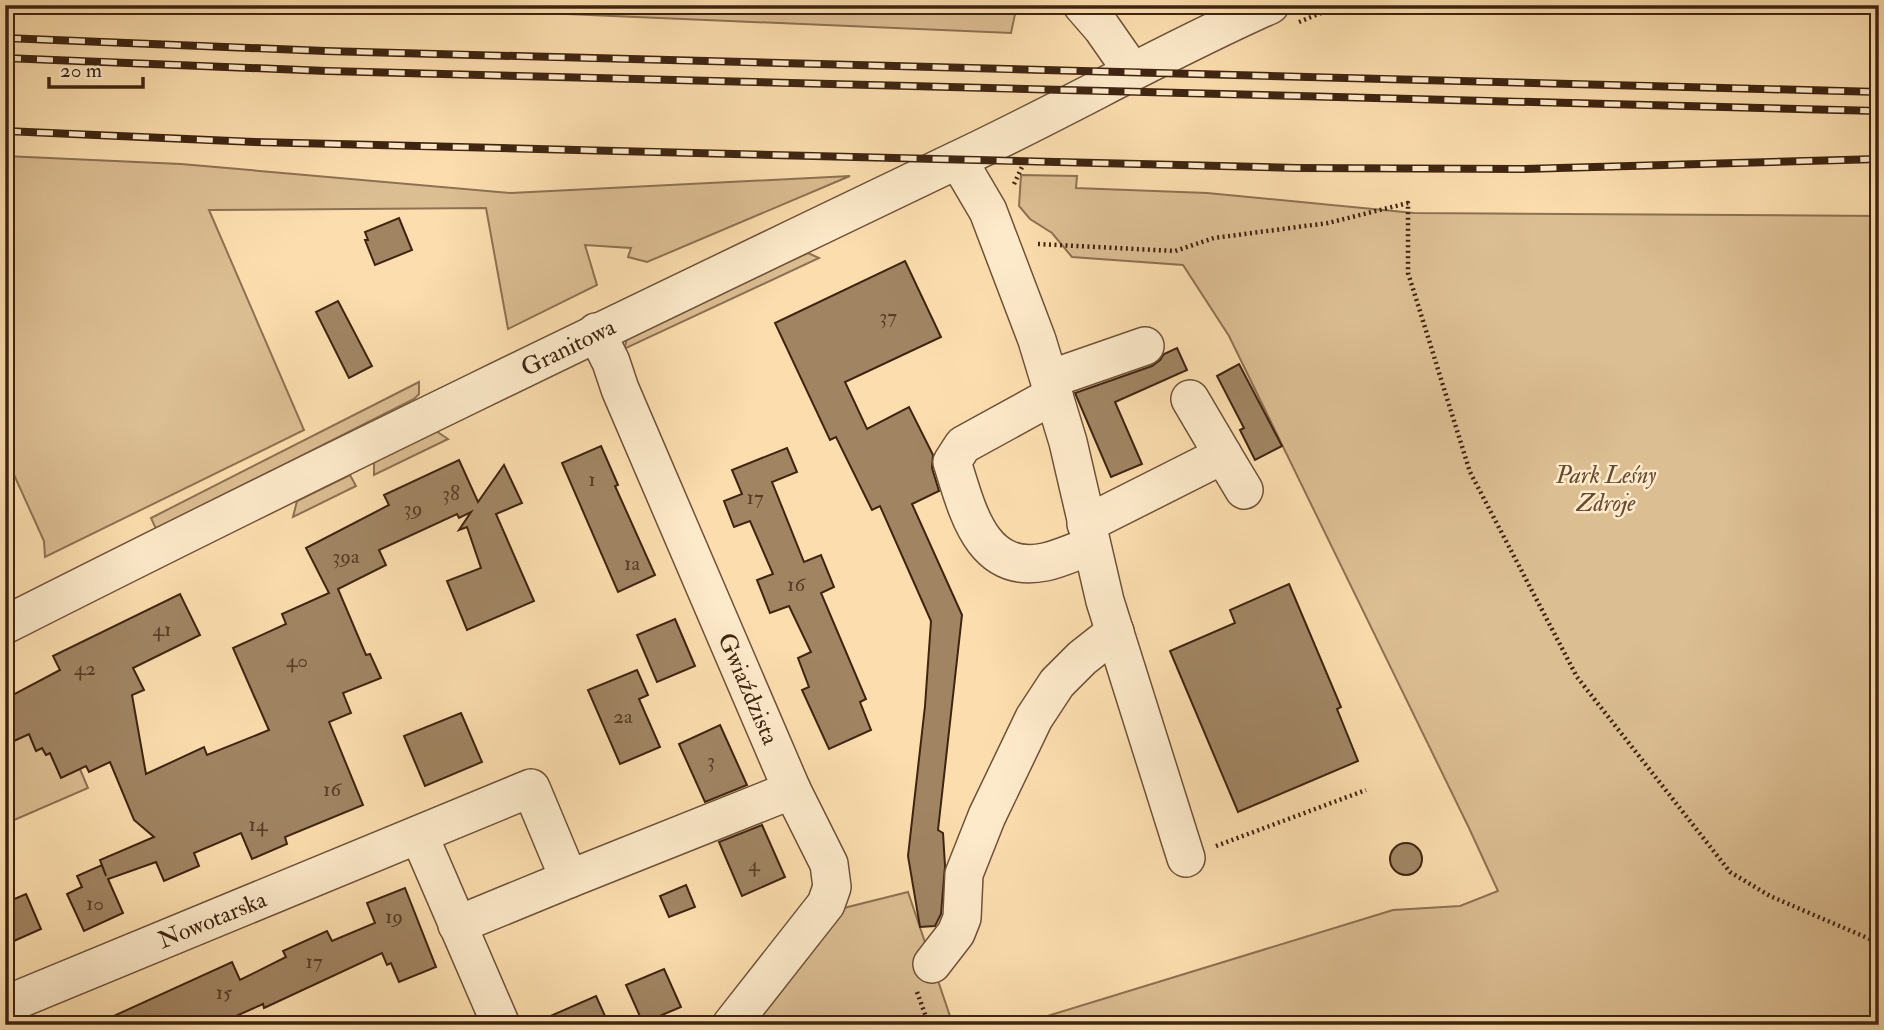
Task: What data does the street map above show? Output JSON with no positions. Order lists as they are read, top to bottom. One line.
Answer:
{"streets":{"street":["Granitowa","Gwiaździsta","Nowotarska"]},"crossings":[["Granitowa","Gwiaździsta"]],"parks":["Park Leśny Zdroje"],"house_numbers":["37","1","38","17","39","39a","1a","16","41","40","42","2a","3","16","14","4","10","19","17","15"],"scale_bar":"20 m"}
